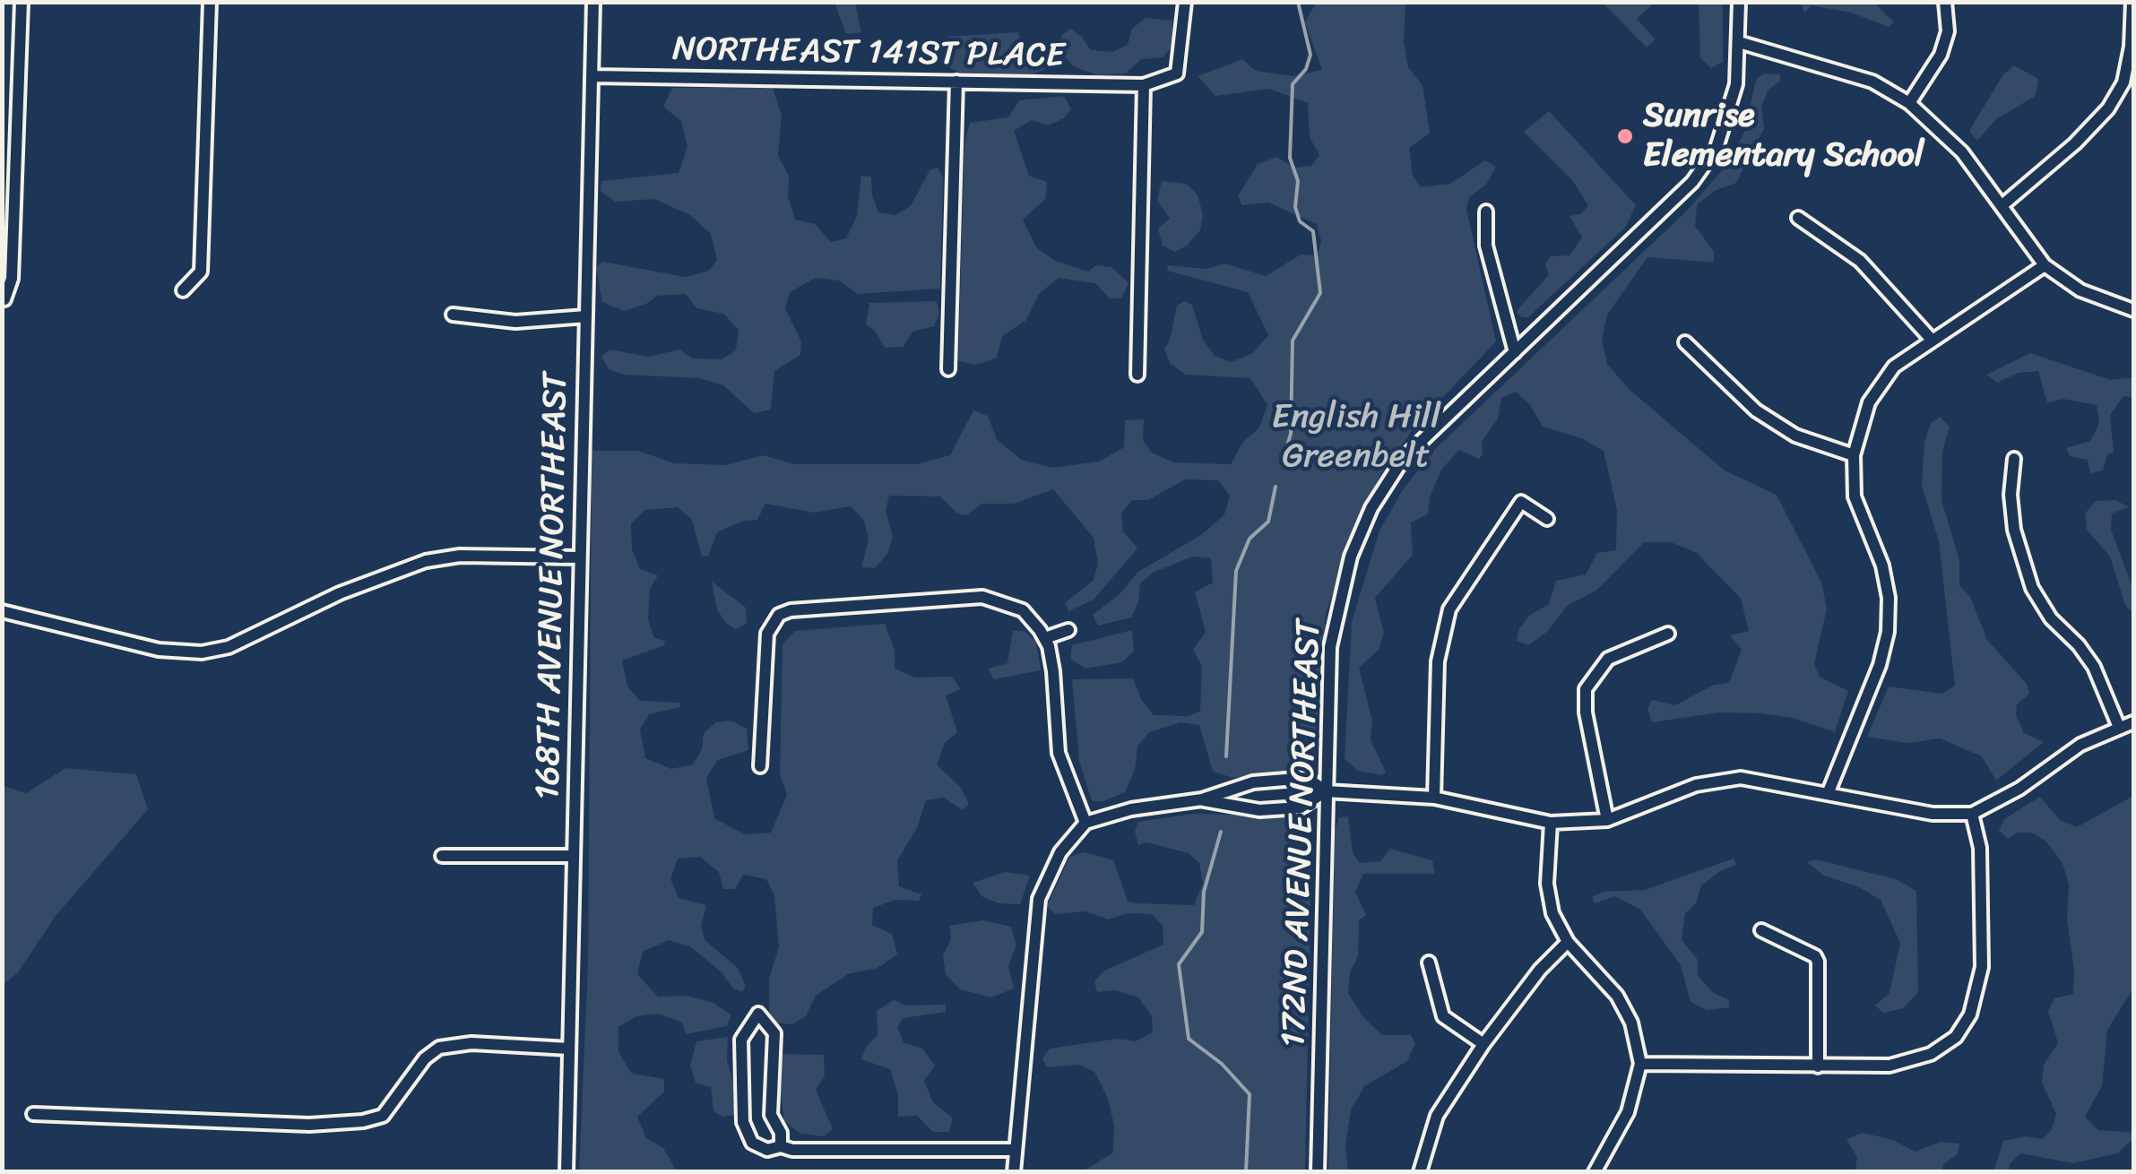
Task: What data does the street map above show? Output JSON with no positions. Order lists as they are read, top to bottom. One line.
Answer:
{"streets":{"street":["NORTHEAST 141ST PLACE","168TH AVENUE NORTHEAST","172ND AVENUE NORTHEAST"]},"crossings":[["NORTHEAST 141ST PLACE","168TH AVENUE NORTHEAST"]],"parks":["English Hill Greenbelt"],"places":["Sunrise Elementary School"]}
